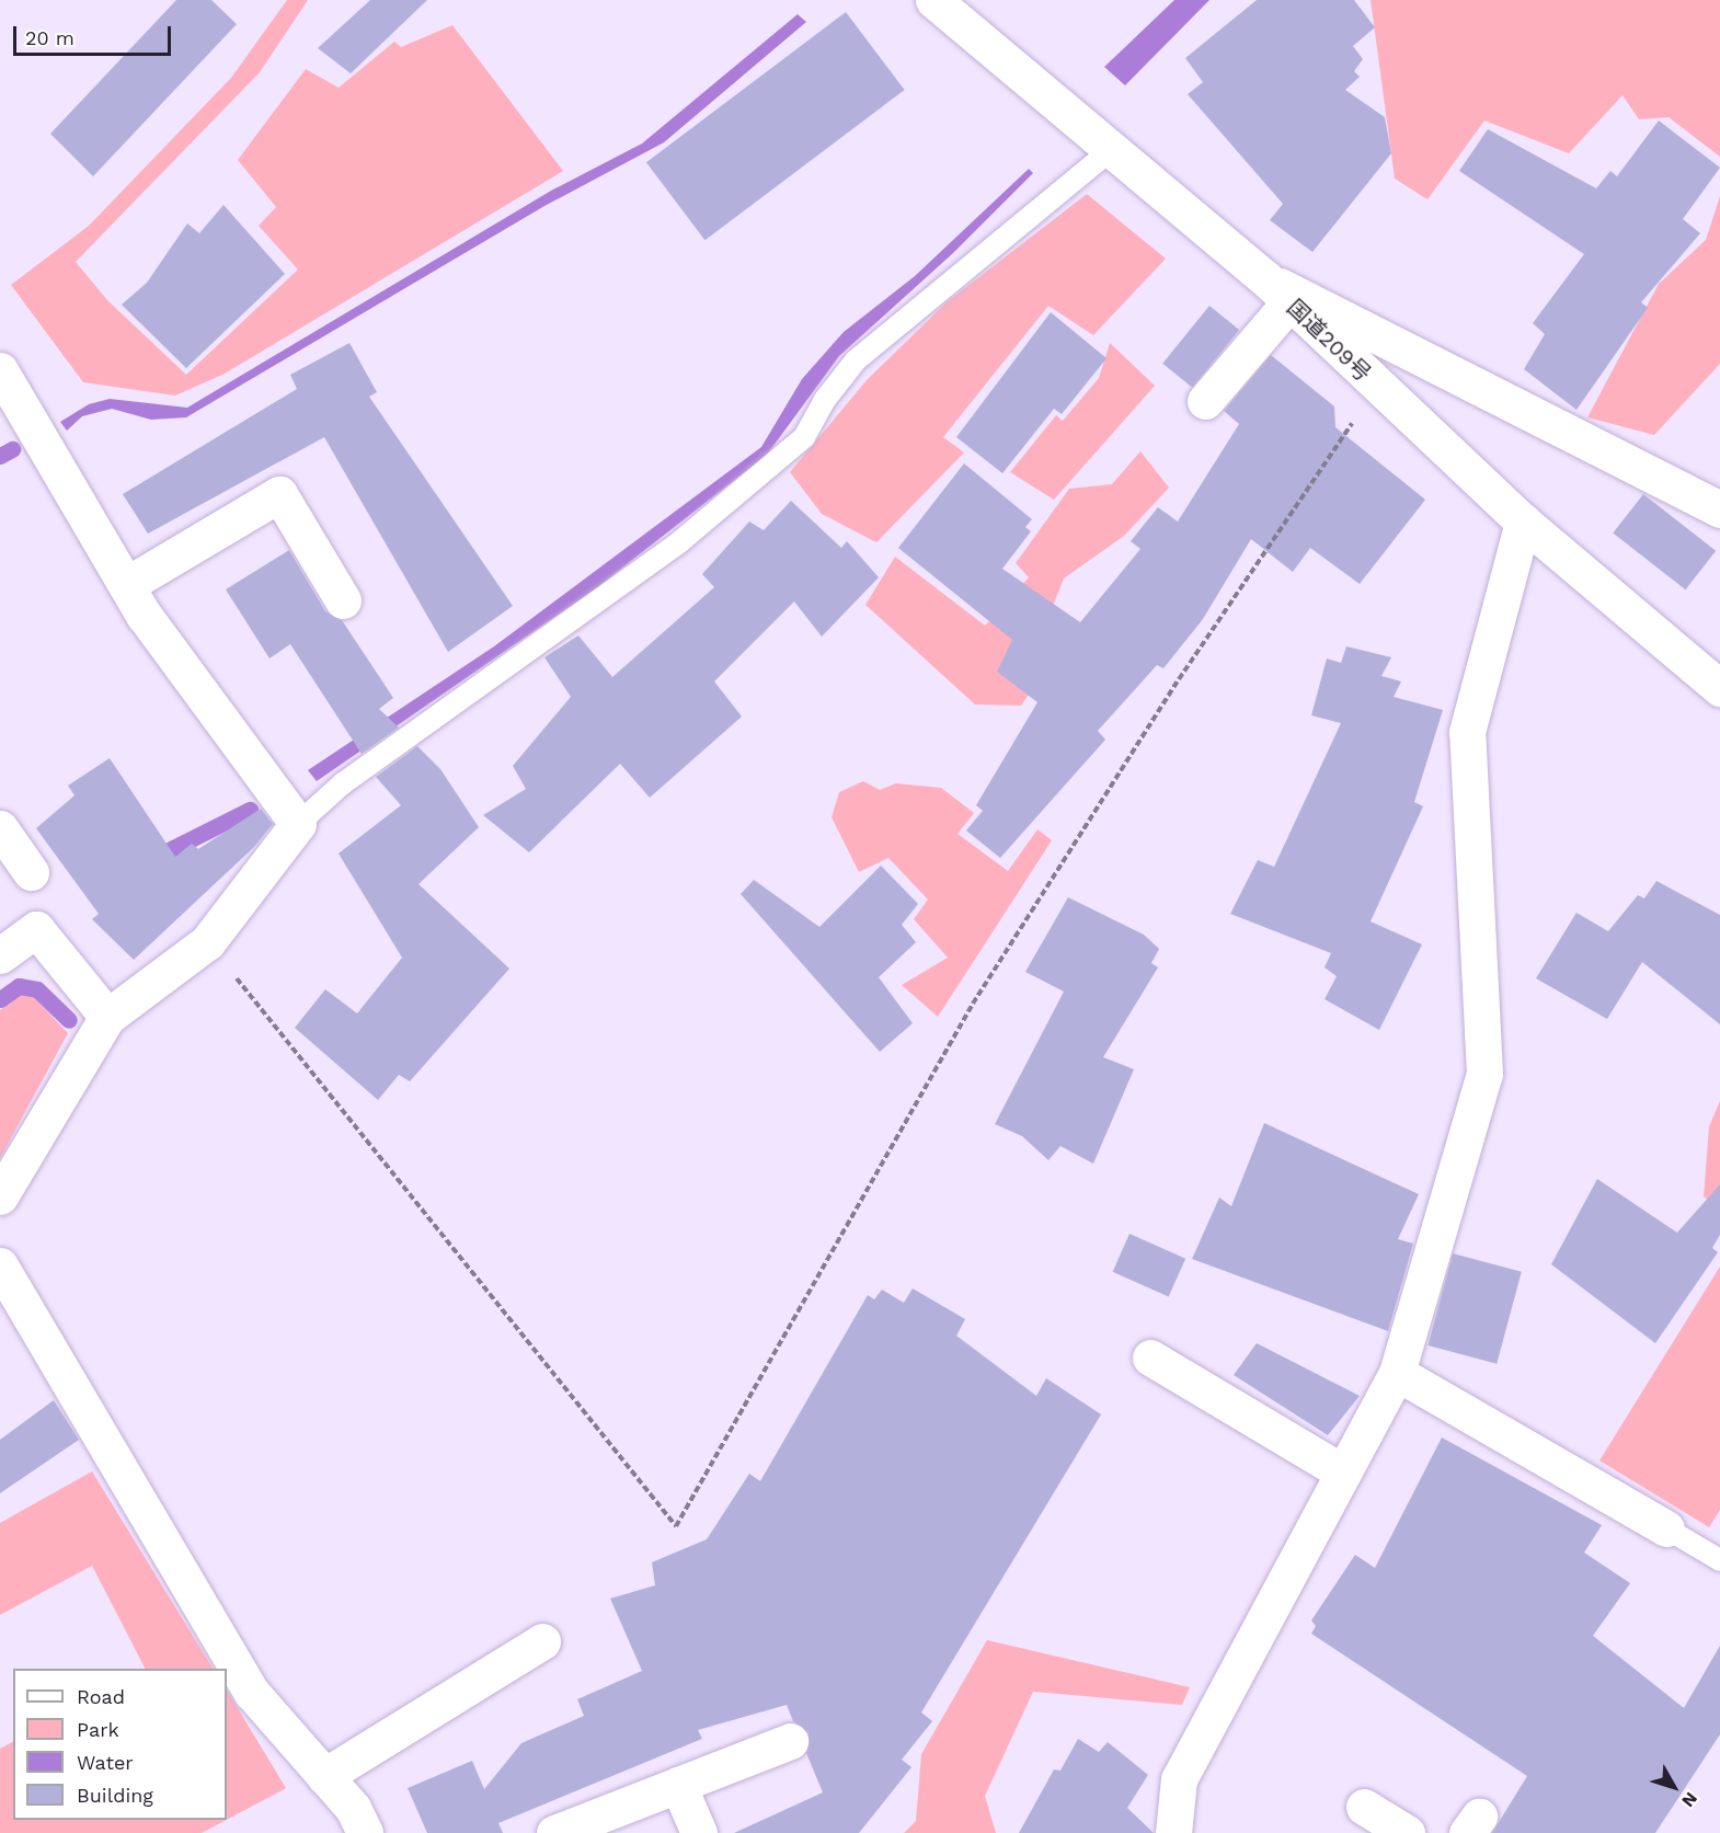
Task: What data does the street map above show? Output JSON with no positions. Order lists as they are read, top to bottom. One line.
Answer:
{"streets":{"main road":["国道209号"]},"legend":["Road","Park","Water","Building"],"scale_bar":"20 m","north":"bottom right"}
